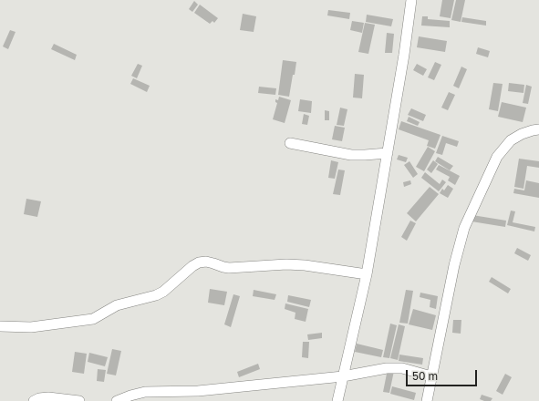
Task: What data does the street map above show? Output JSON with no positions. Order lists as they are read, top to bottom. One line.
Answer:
{"scale_bar":"50 m"}
